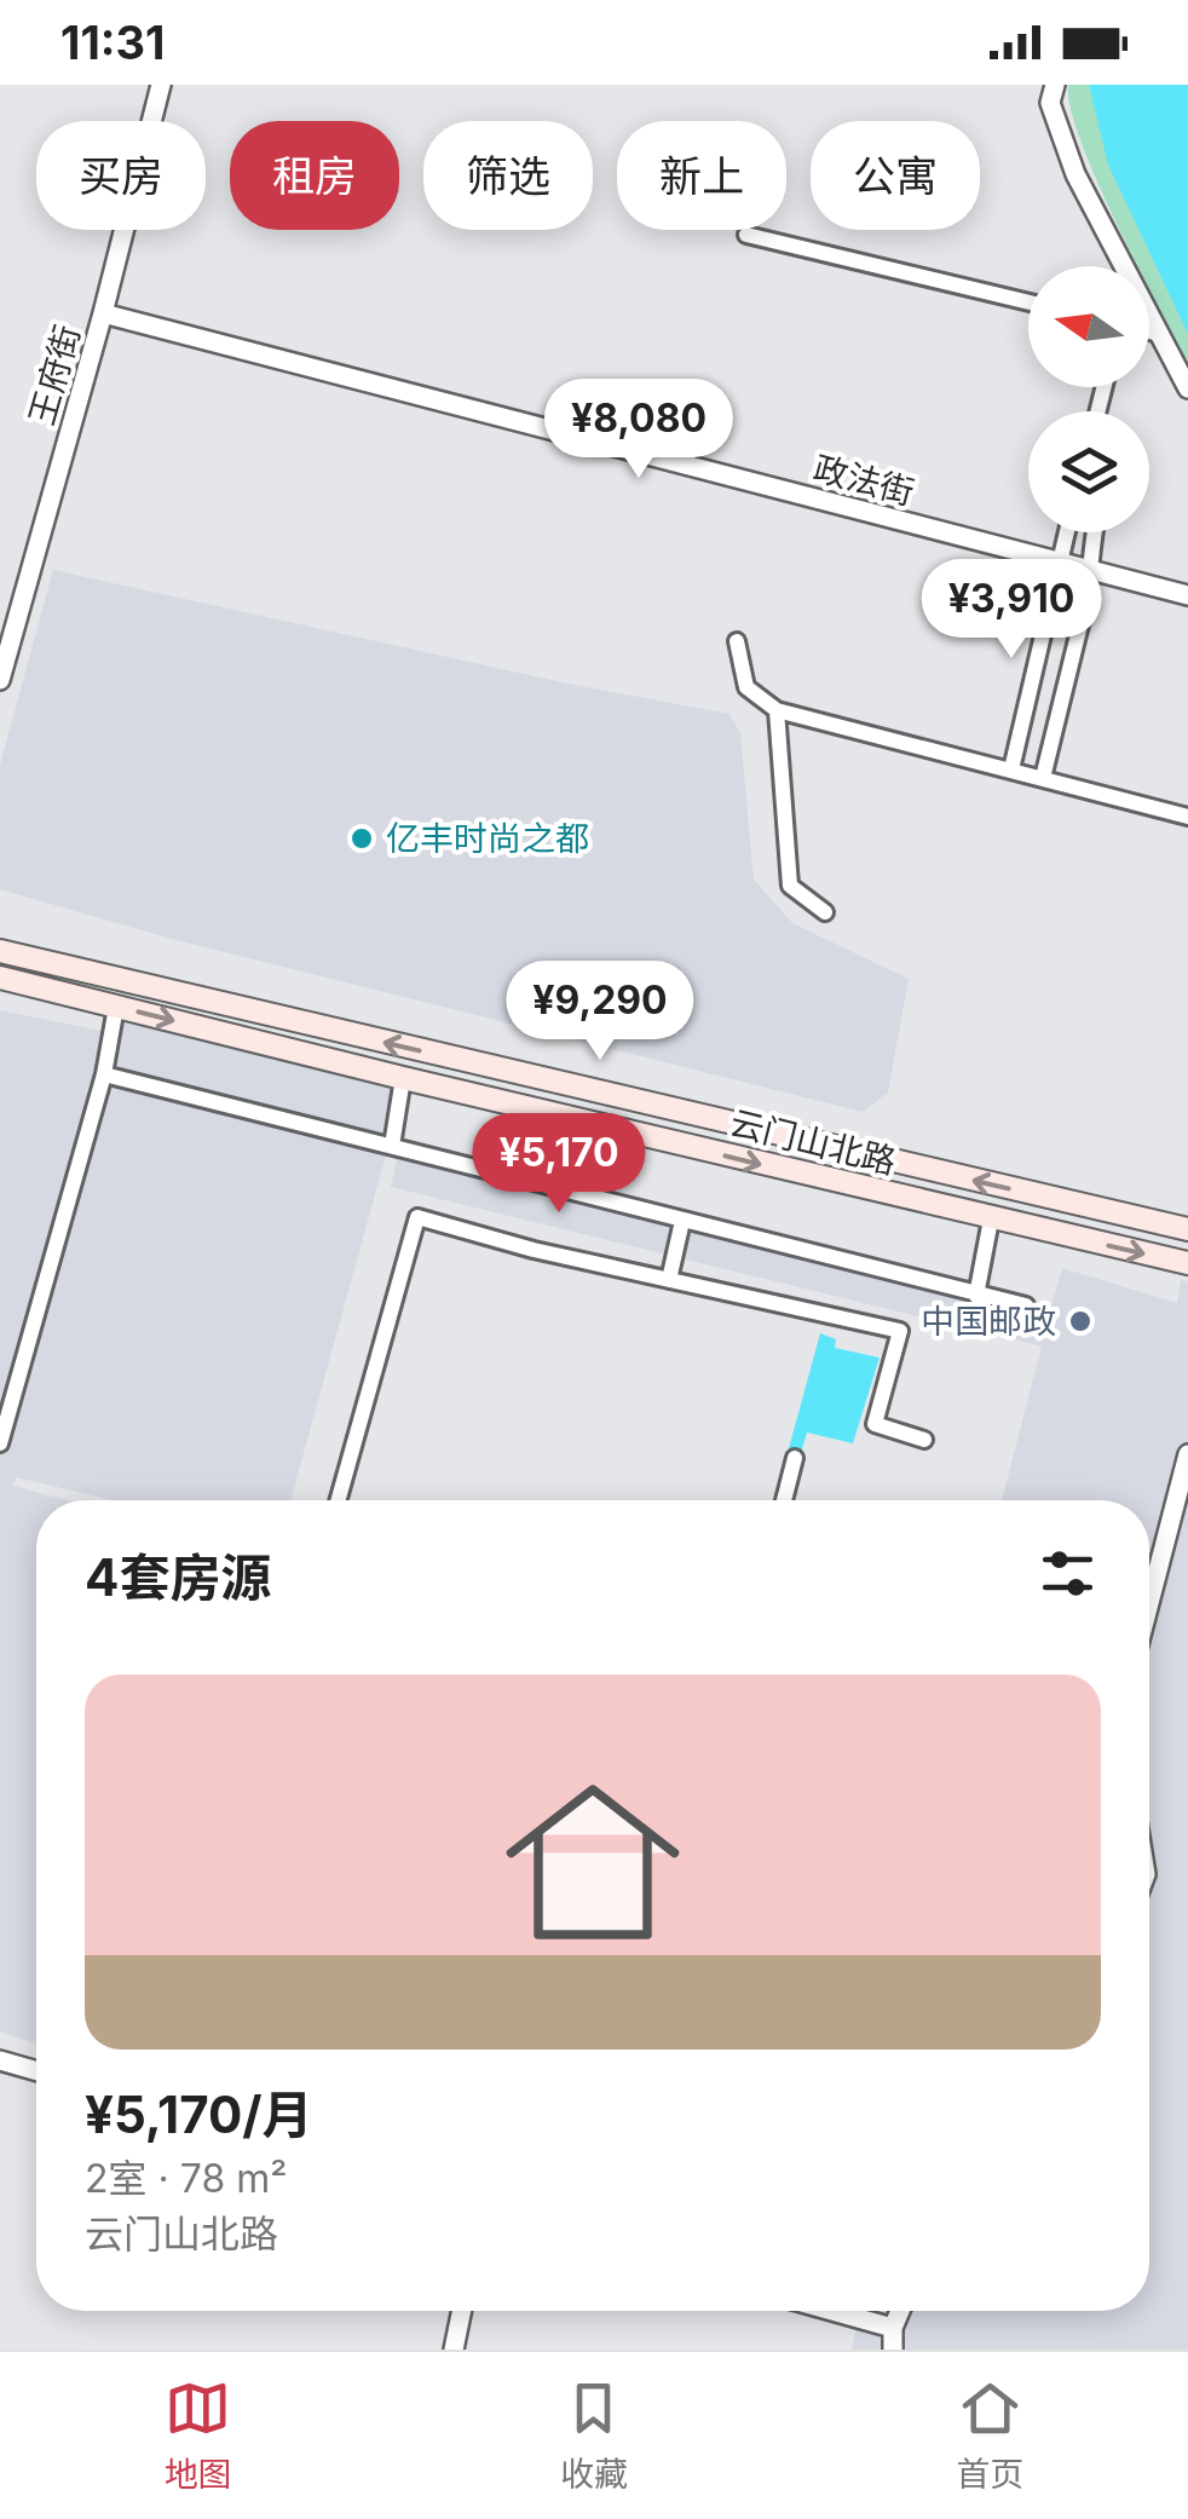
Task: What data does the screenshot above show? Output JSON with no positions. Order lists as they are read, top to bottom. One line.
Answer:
{"streets":{"main road":["云门山北路"],"street":["王府街","政法街"]},"crossings":[["王府街","政法街"]],"places":["亿丰时尚之都","中国邮政"],"north":"left","page":{"status":"11:31","chip":["买房","租房","筛选","新上","公寓"],"price":["¥8,080","¥3,910","¥9,290","¥5,170"],"heading":"4套房源","list":[{"name":"¥5,170/月","note":"2室 · 78 m² · 云门山北路"}],"tabs":["地图","收藏","首页"]}}
